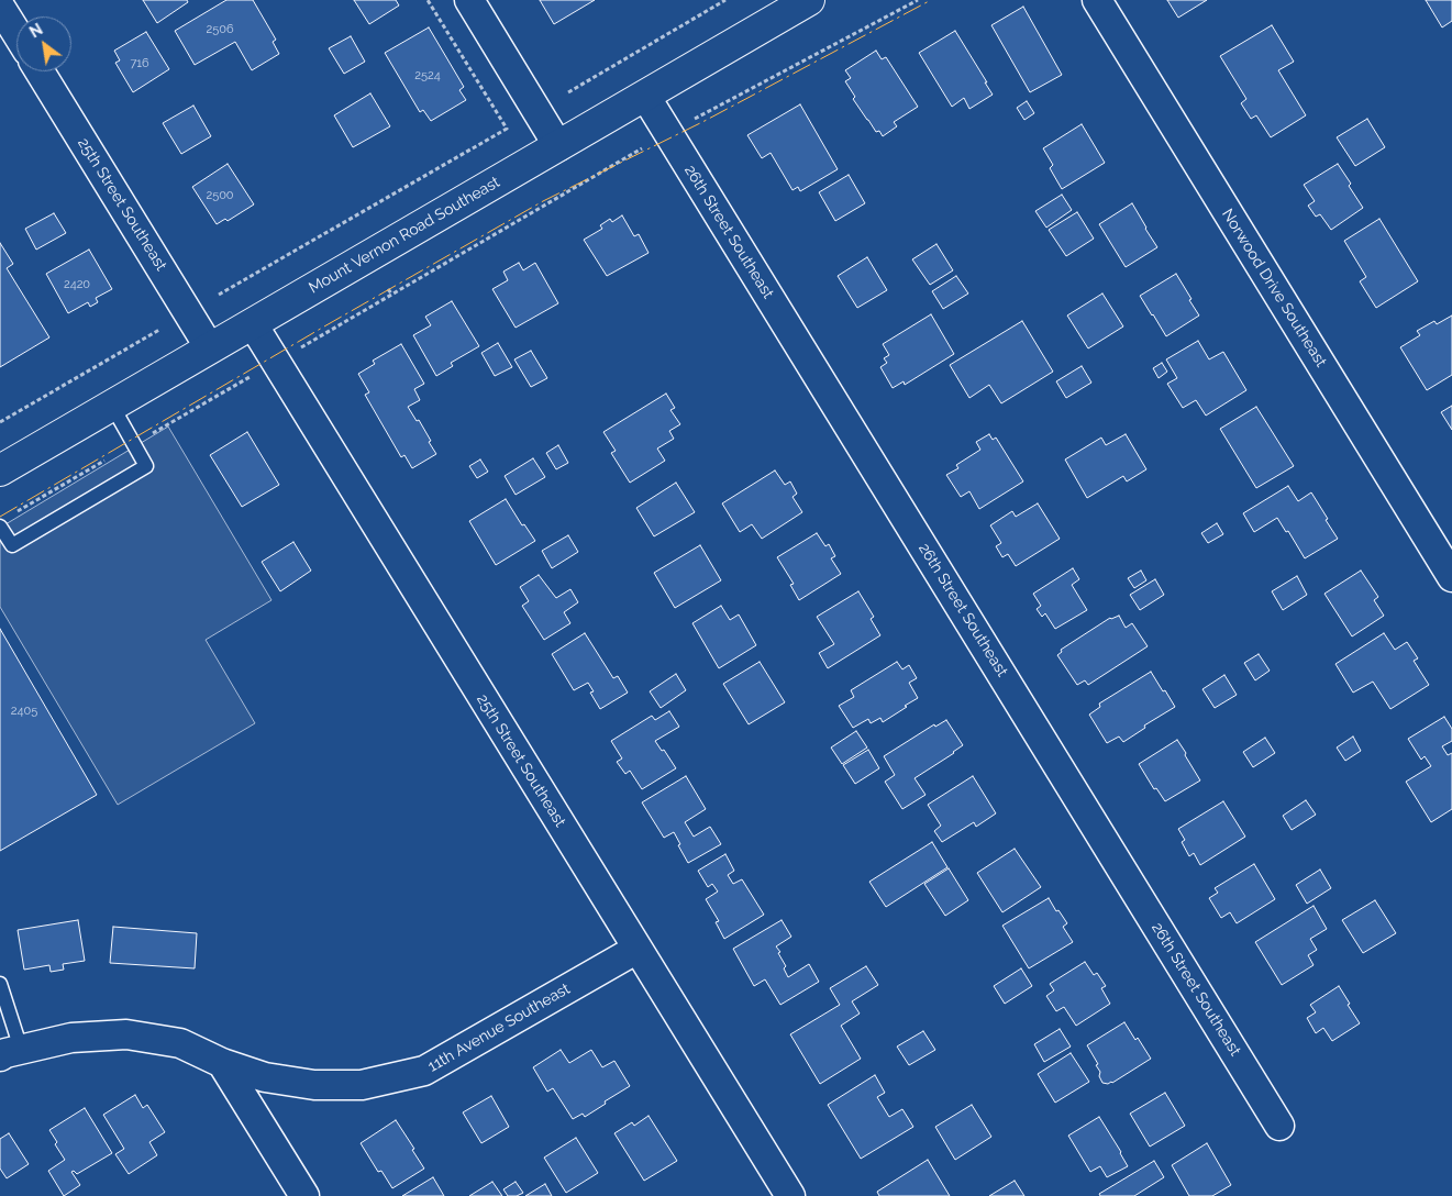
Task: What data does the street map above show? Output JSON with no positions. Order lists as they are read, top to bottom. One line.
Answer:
{"streets":{"main road":["Mount Vernon Road Southeast"],"street":["25th Street Southeast","26th Street Southeast","Norwood Drive Southeast","11th Avenue Southeast"]},"crossings":[["25th Street Southeast","Mount Vernon Road Southeast"],["25th Street Southeast","11th Avenue Southeast"],["26th Street Southeast","Mount Vernon Road Southeast"]],"house_numbers":["2506","716","2524","2500","2420","2405"],"north":"top left"}
